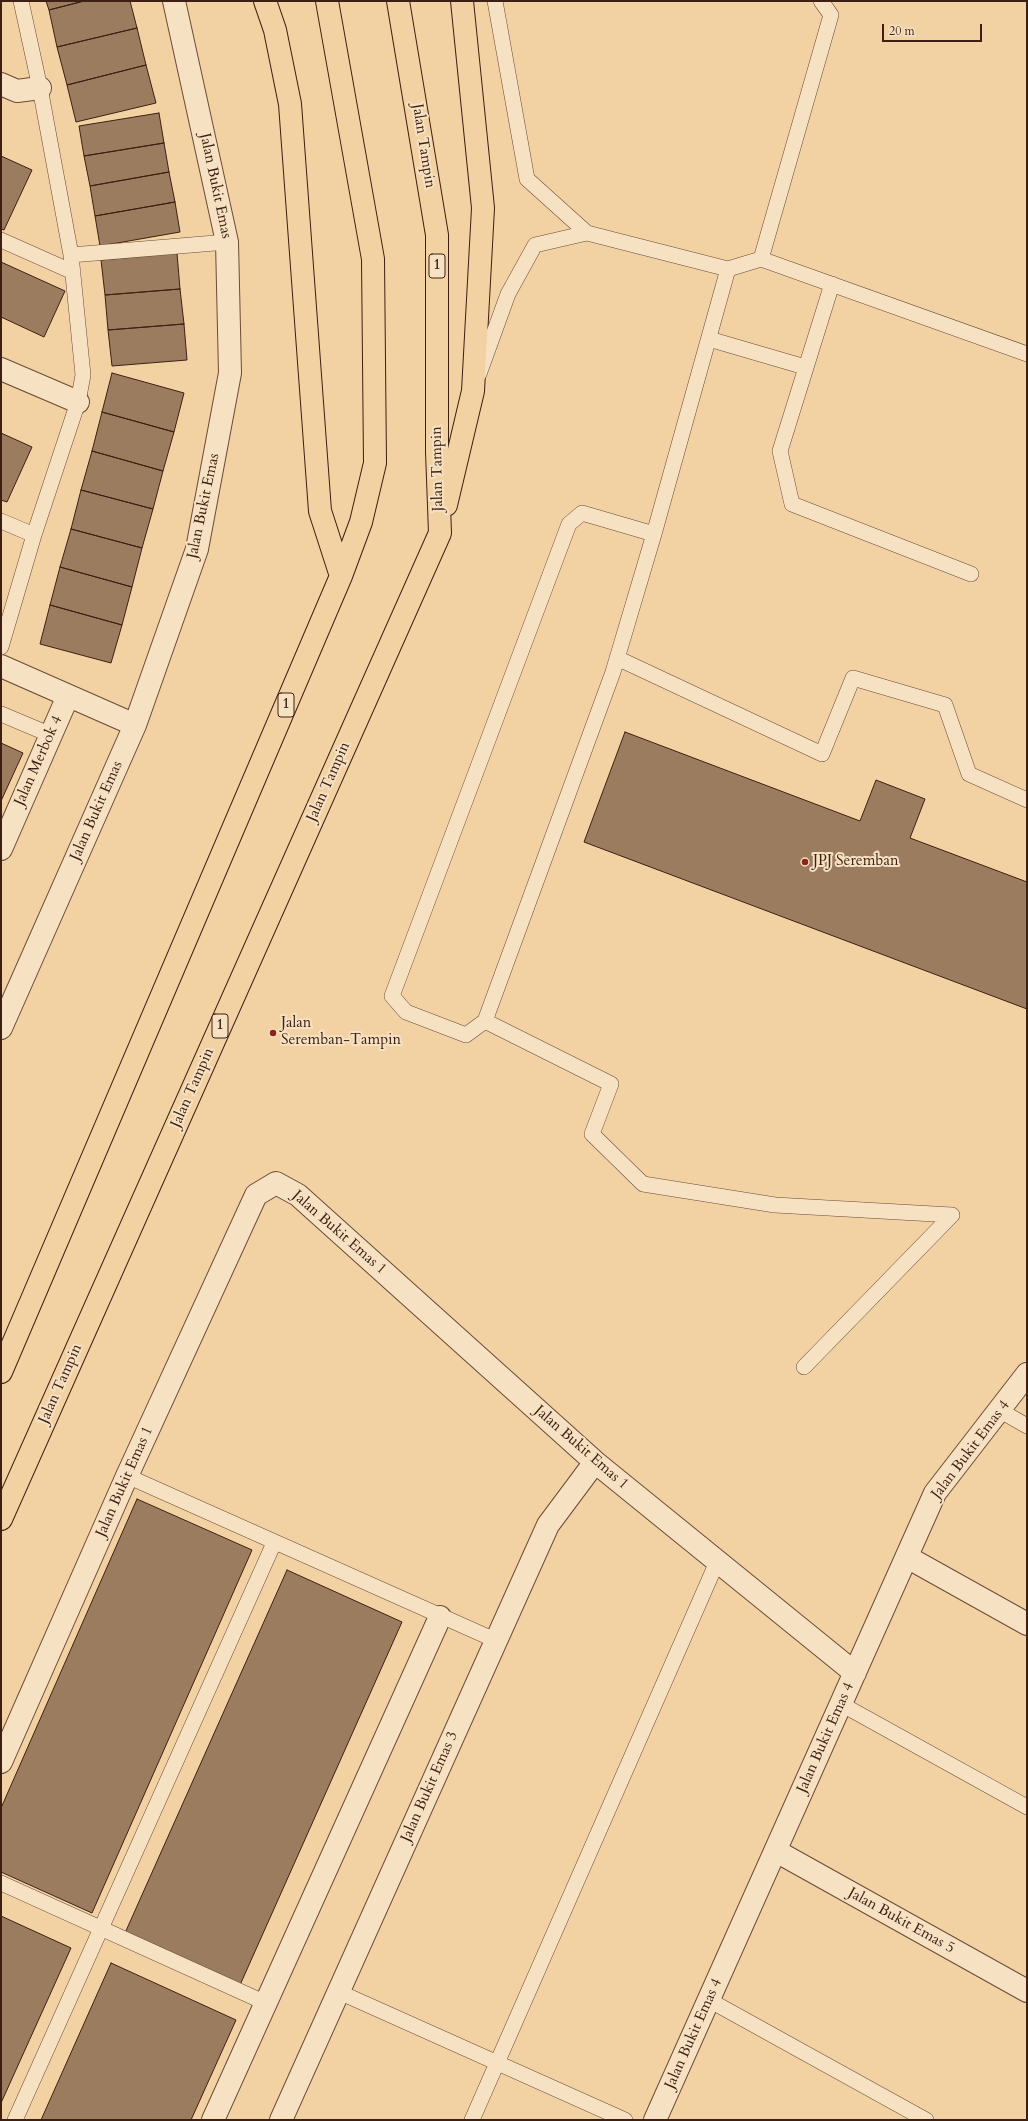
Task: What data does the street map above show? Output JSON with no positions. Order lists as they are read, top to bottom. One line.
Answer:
{"streets":{"highway":["Jalan Tampin","1"],"street":["Jalan Bukit Emas","Jalan Merbok 4","Jalan Bukit Emas 1","Jalan Bukit Emas 4","Jalan Bukit Emas 3","Jalan Bukit Emas 5"]},"crossings":[["Jalan Bukit Emas 1","Jalan Bukit Emas 4"],["Jalan Bukit Emas 1","Jalan Bukit Emas 3"],["Jalan Bukit Emas 4","Jalan Bukit Emas 5"]],"places":["JPJ Seremban","Jalan Seremban-Tampin"],"scale_bar":"20 m"}
